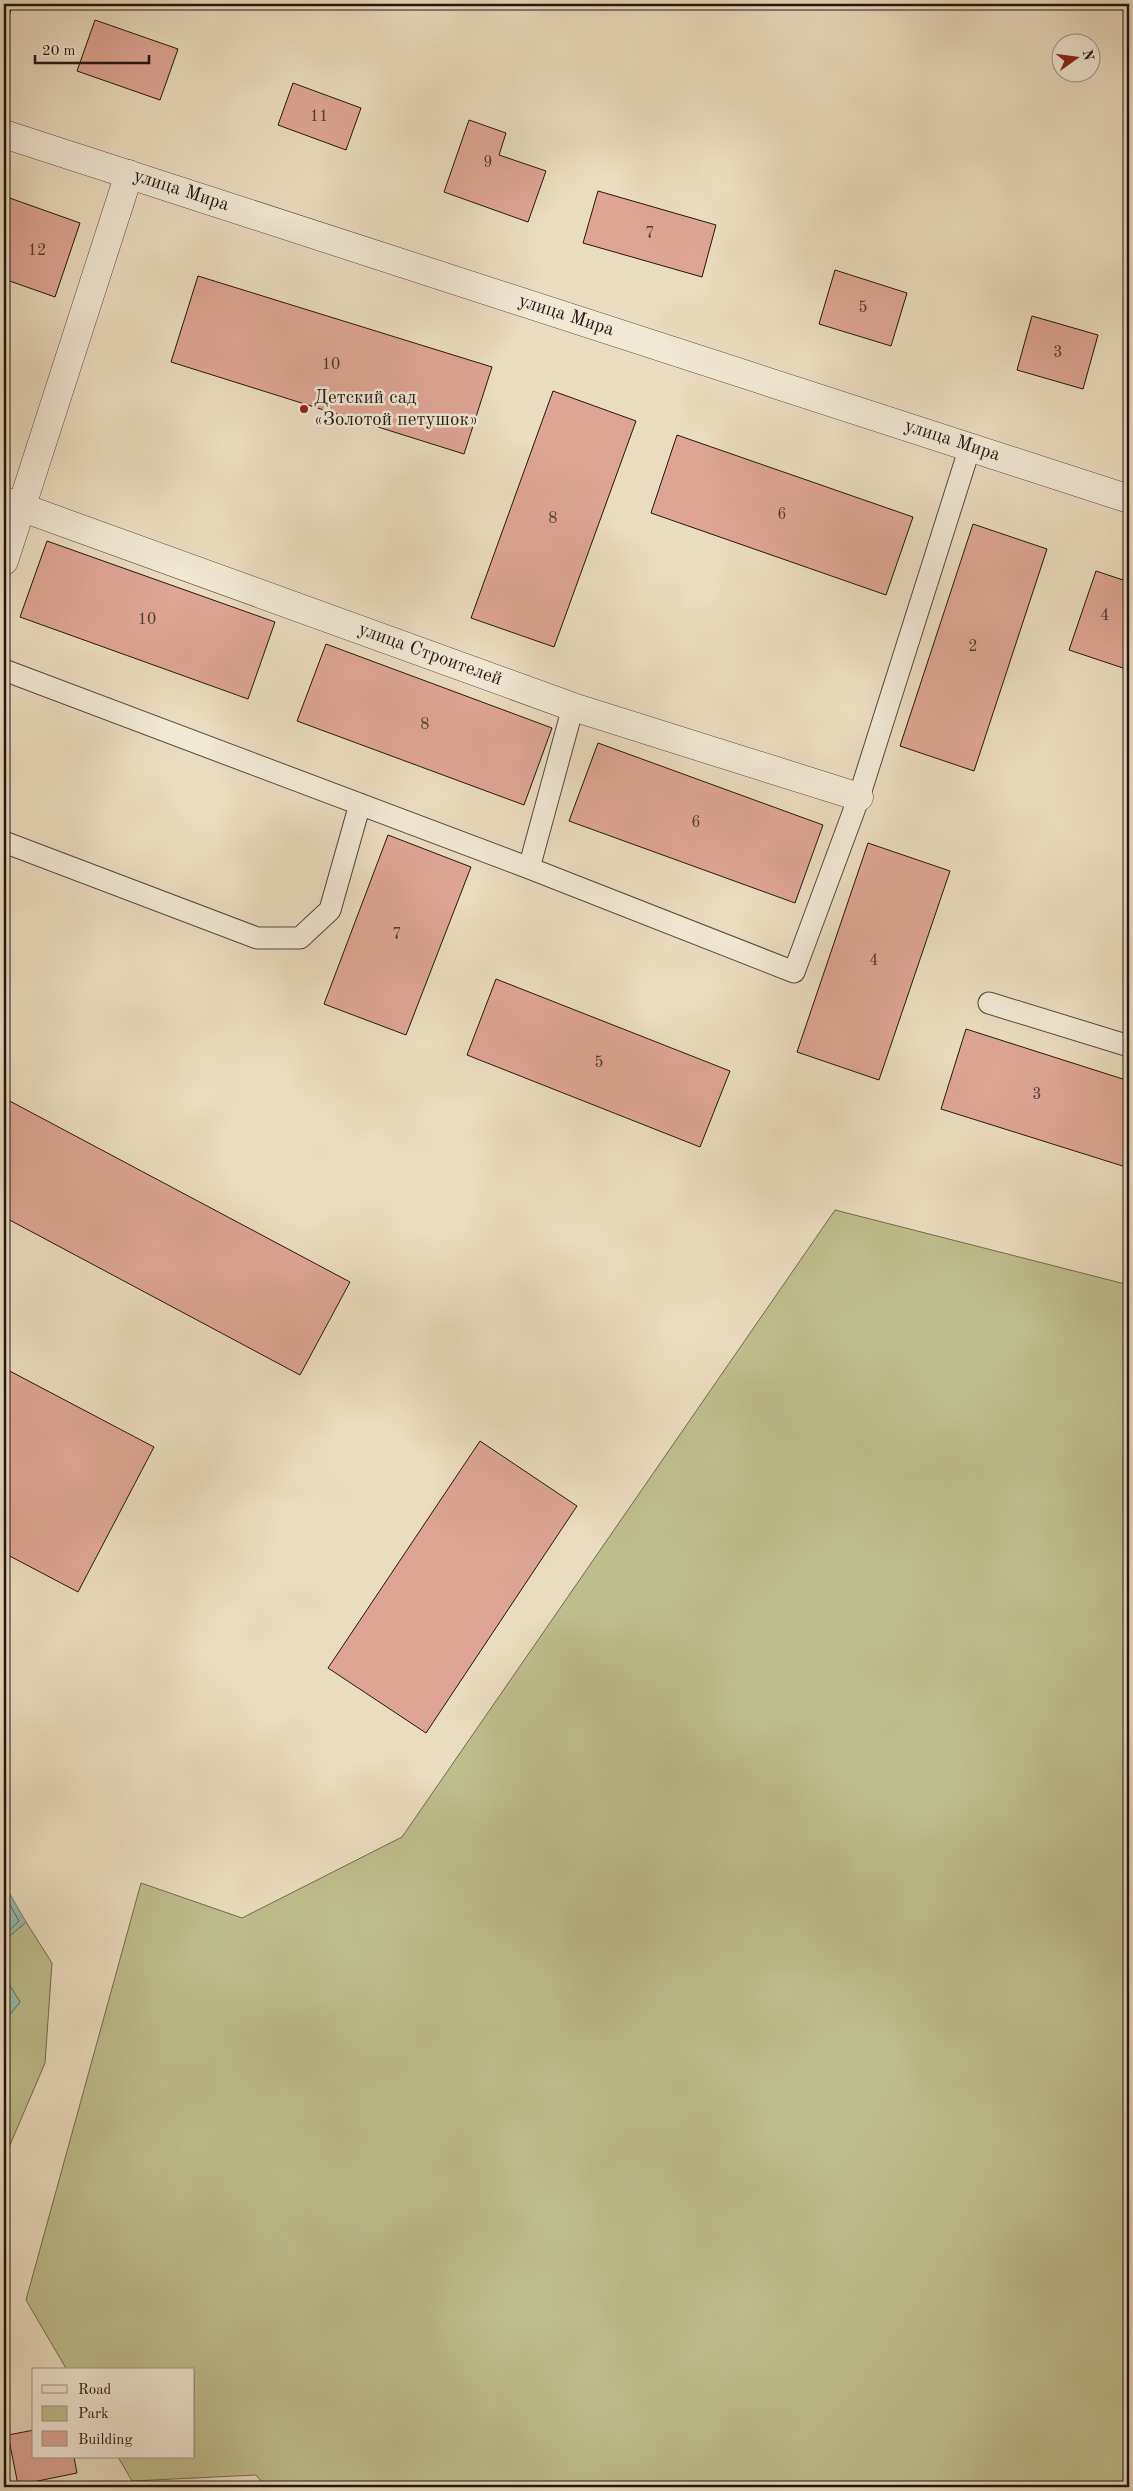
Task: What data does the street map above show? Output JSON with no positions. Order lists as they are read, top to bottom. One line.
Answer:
{"streets":{"street":["улица Мира","улица Строителей"]},"places":["Детский сад «Золотой петушок»"],"house_numbers":["11","9","7","12","5","3","10","6","8","4","10","2","8","6","7","4","5","3"],"legend":["Road","Park","Building"],"scale_bar":"20 m","north":"right"}
